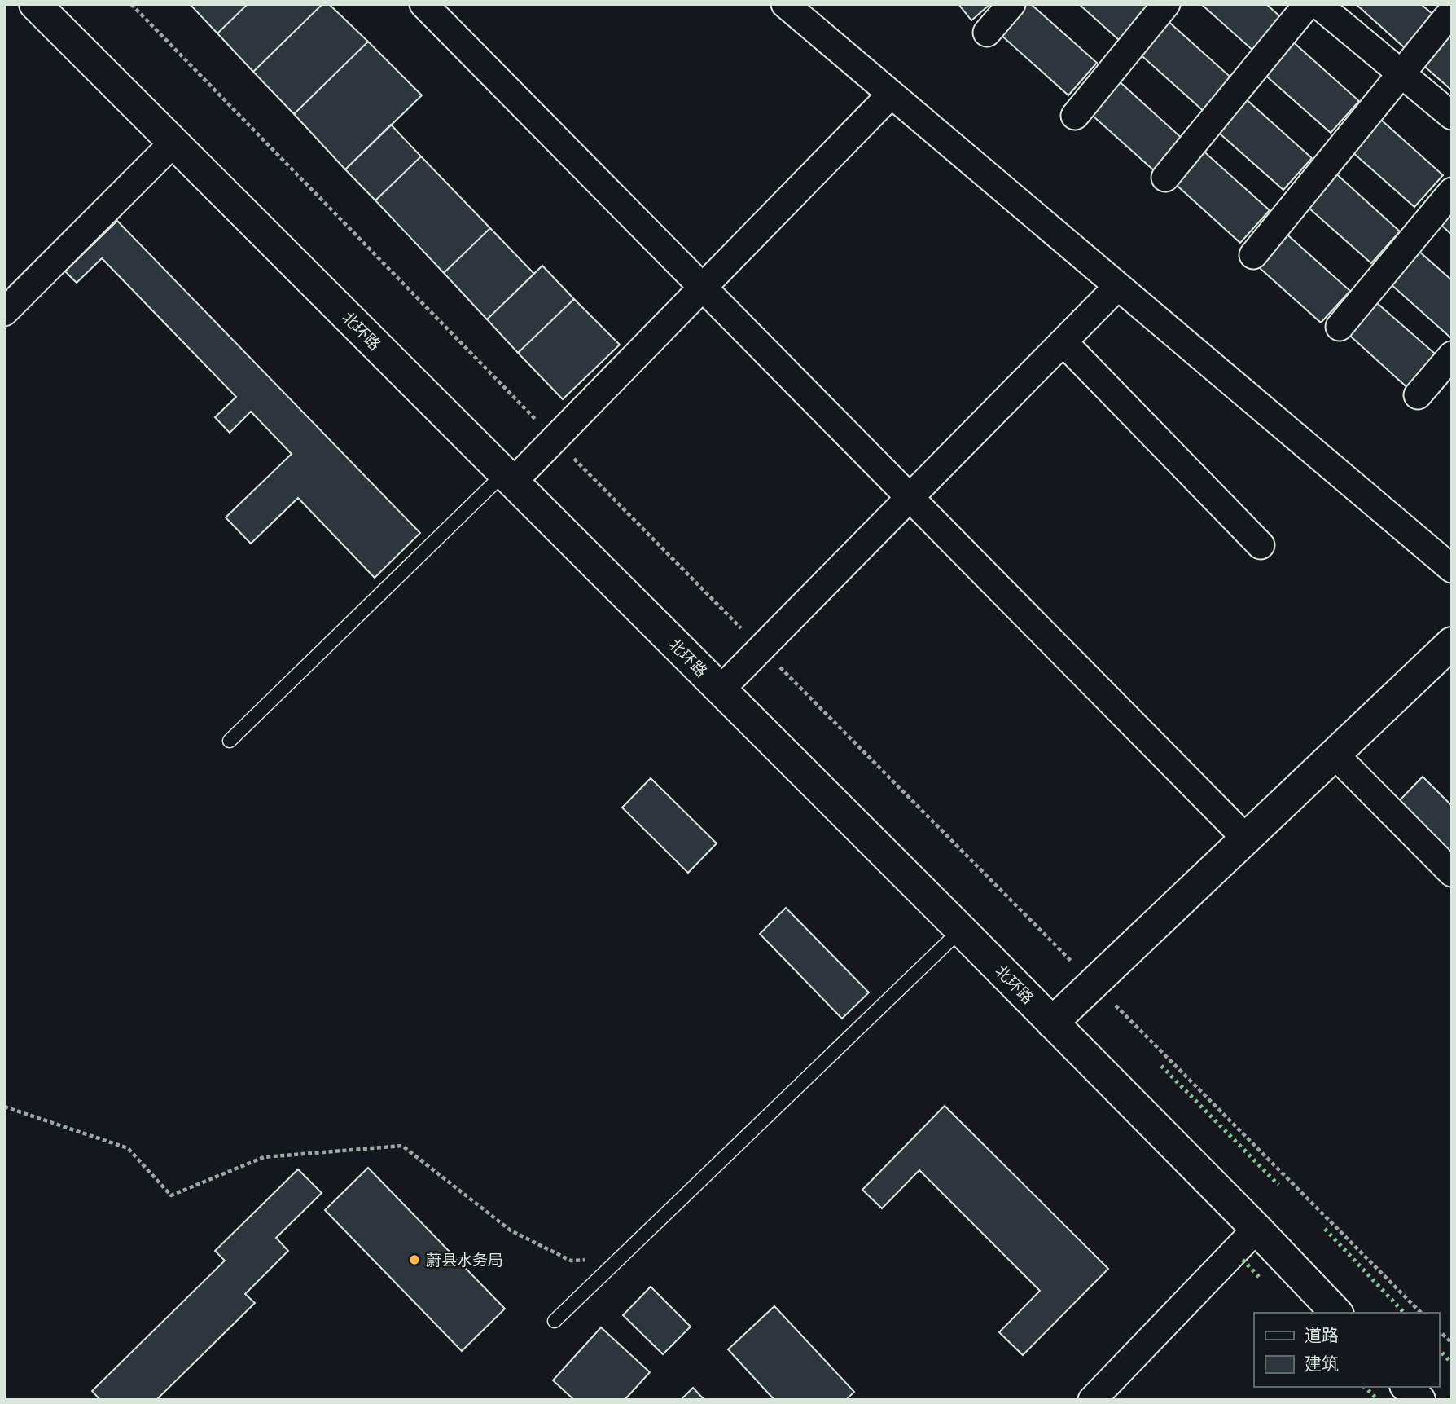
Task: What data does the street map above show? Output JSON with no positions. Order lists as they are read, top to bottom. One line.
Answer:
{"streets":{"main road":["北环路"]},"places":["蔚县水务局"],"legend":["道路","建筑"]}
